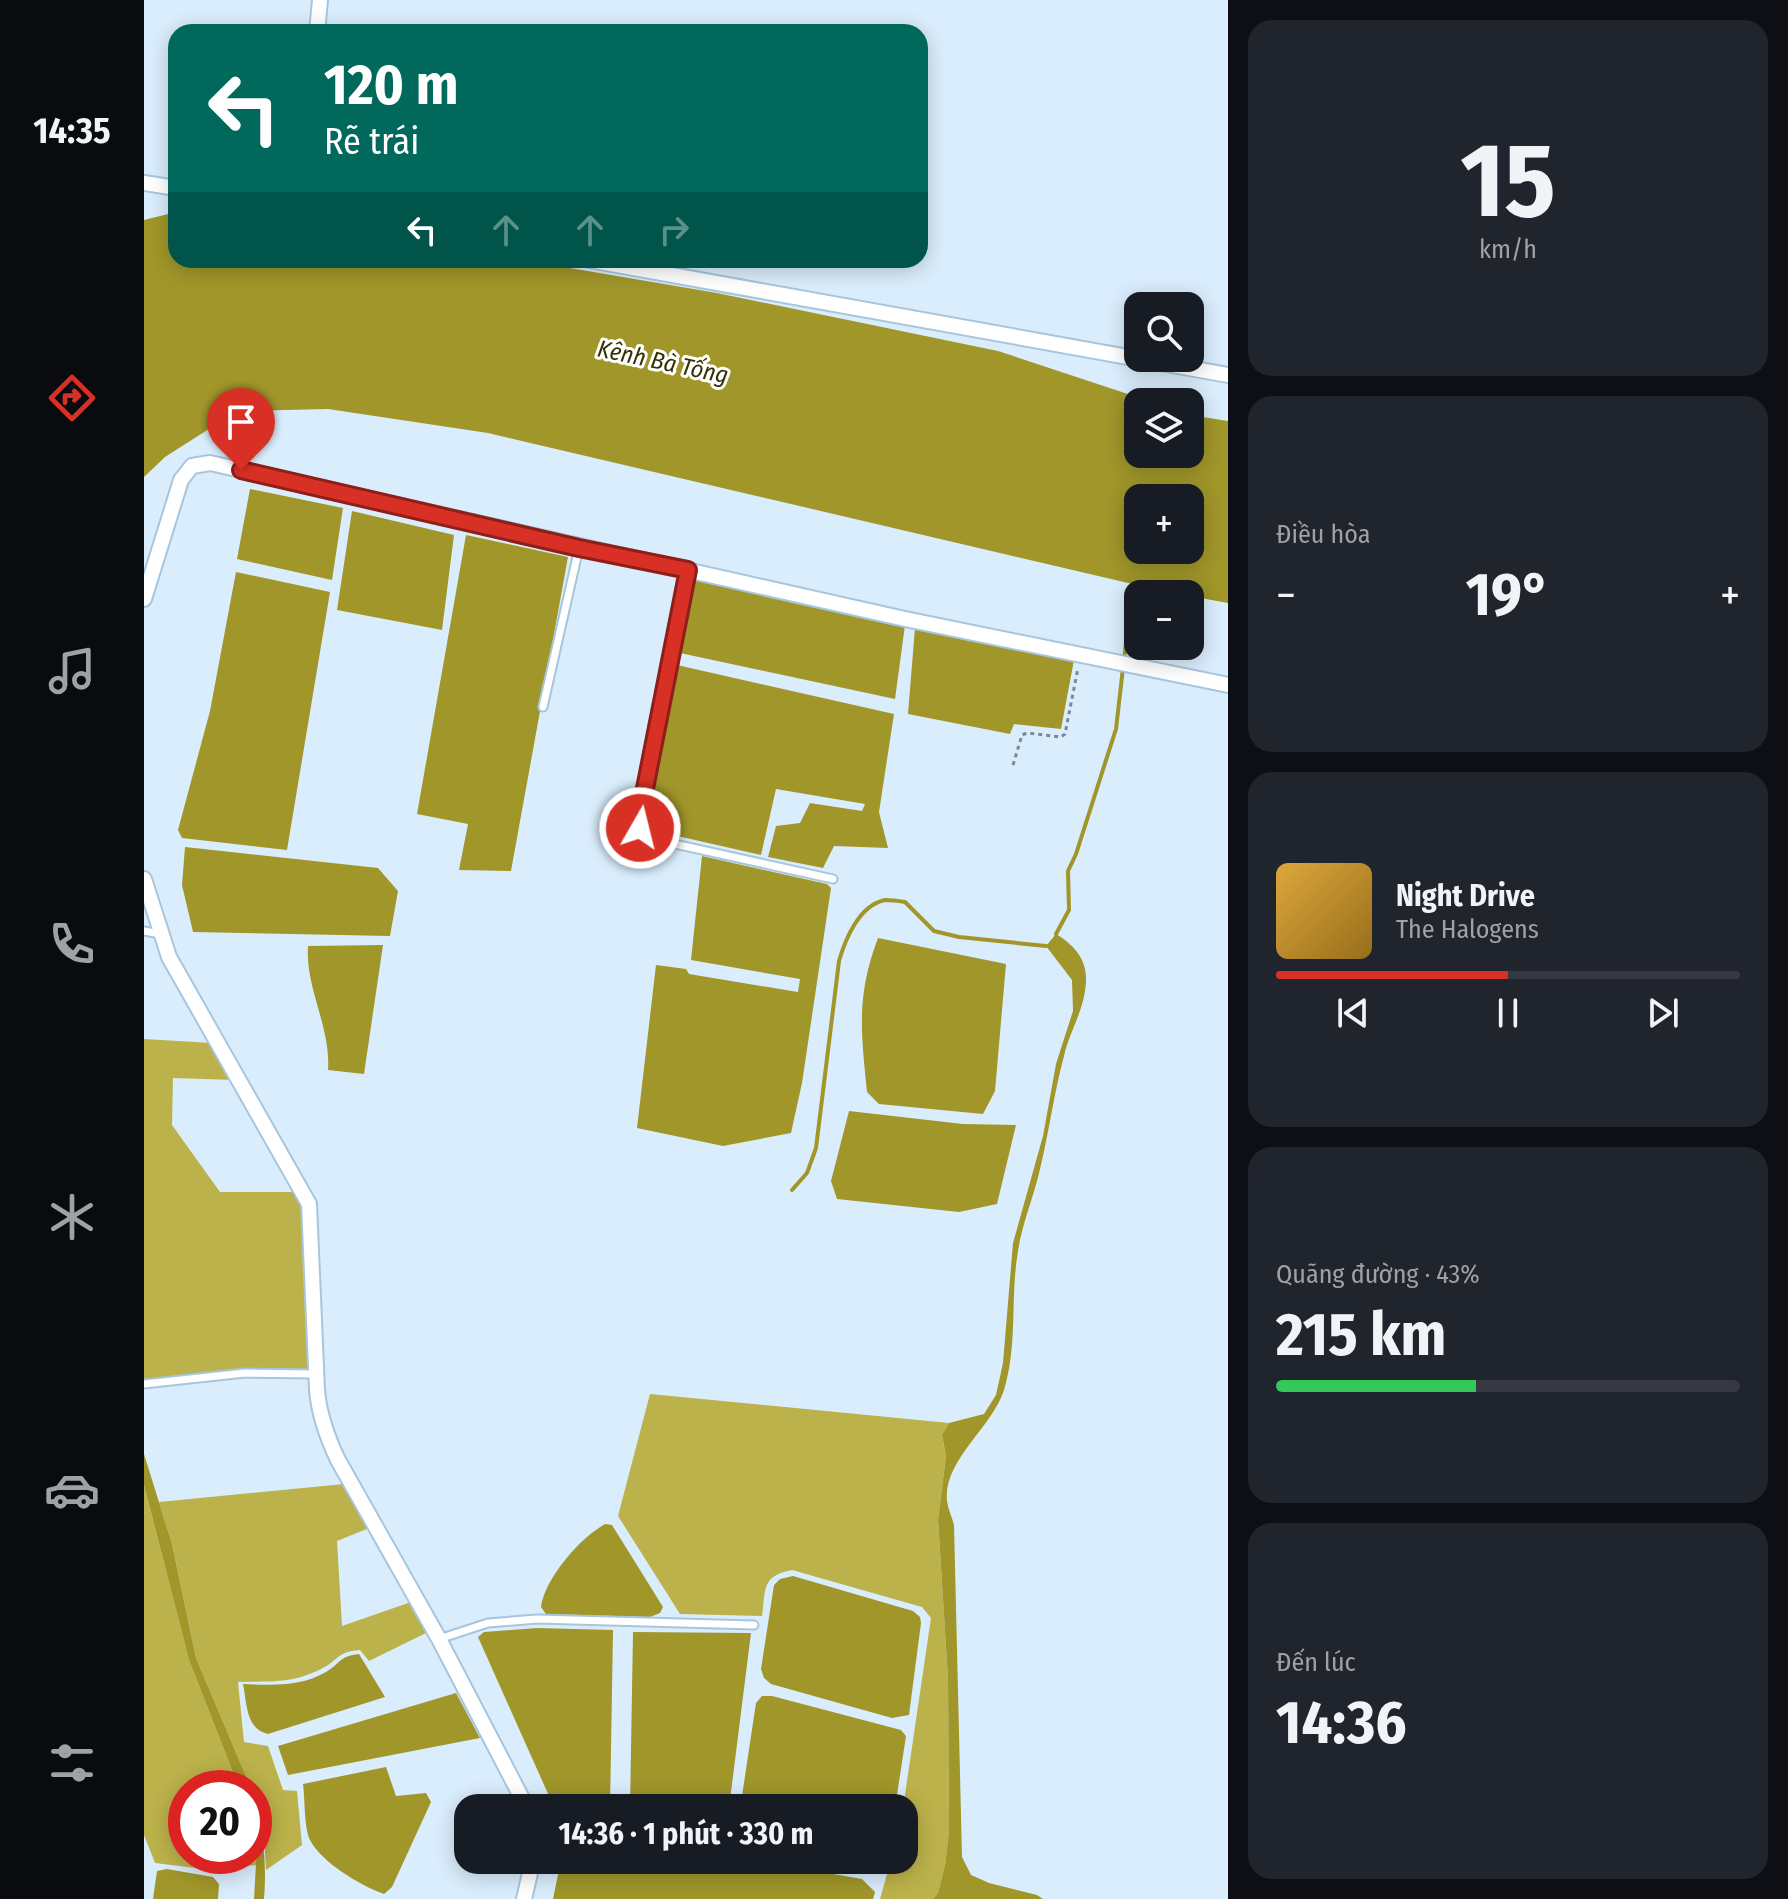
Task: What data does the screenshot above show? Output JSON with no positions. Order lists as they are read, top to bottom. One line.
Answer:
{"water":["Kênh Bà Tống"],"page":{"tabs":"14:35","tile":[["15","km/h"],"Điều hòa",["Quãng đường · 43%","215 km"],["Đến lúc","14:36"]],"turn":["120 m","Rẽ trái"],"map_buttons":["+","−"],"heat":["−","19°","+"],"song":["Night Drive","The Halogens"],"limit":"20","trip":"14:36 · 1 phút · 330 m"}}
